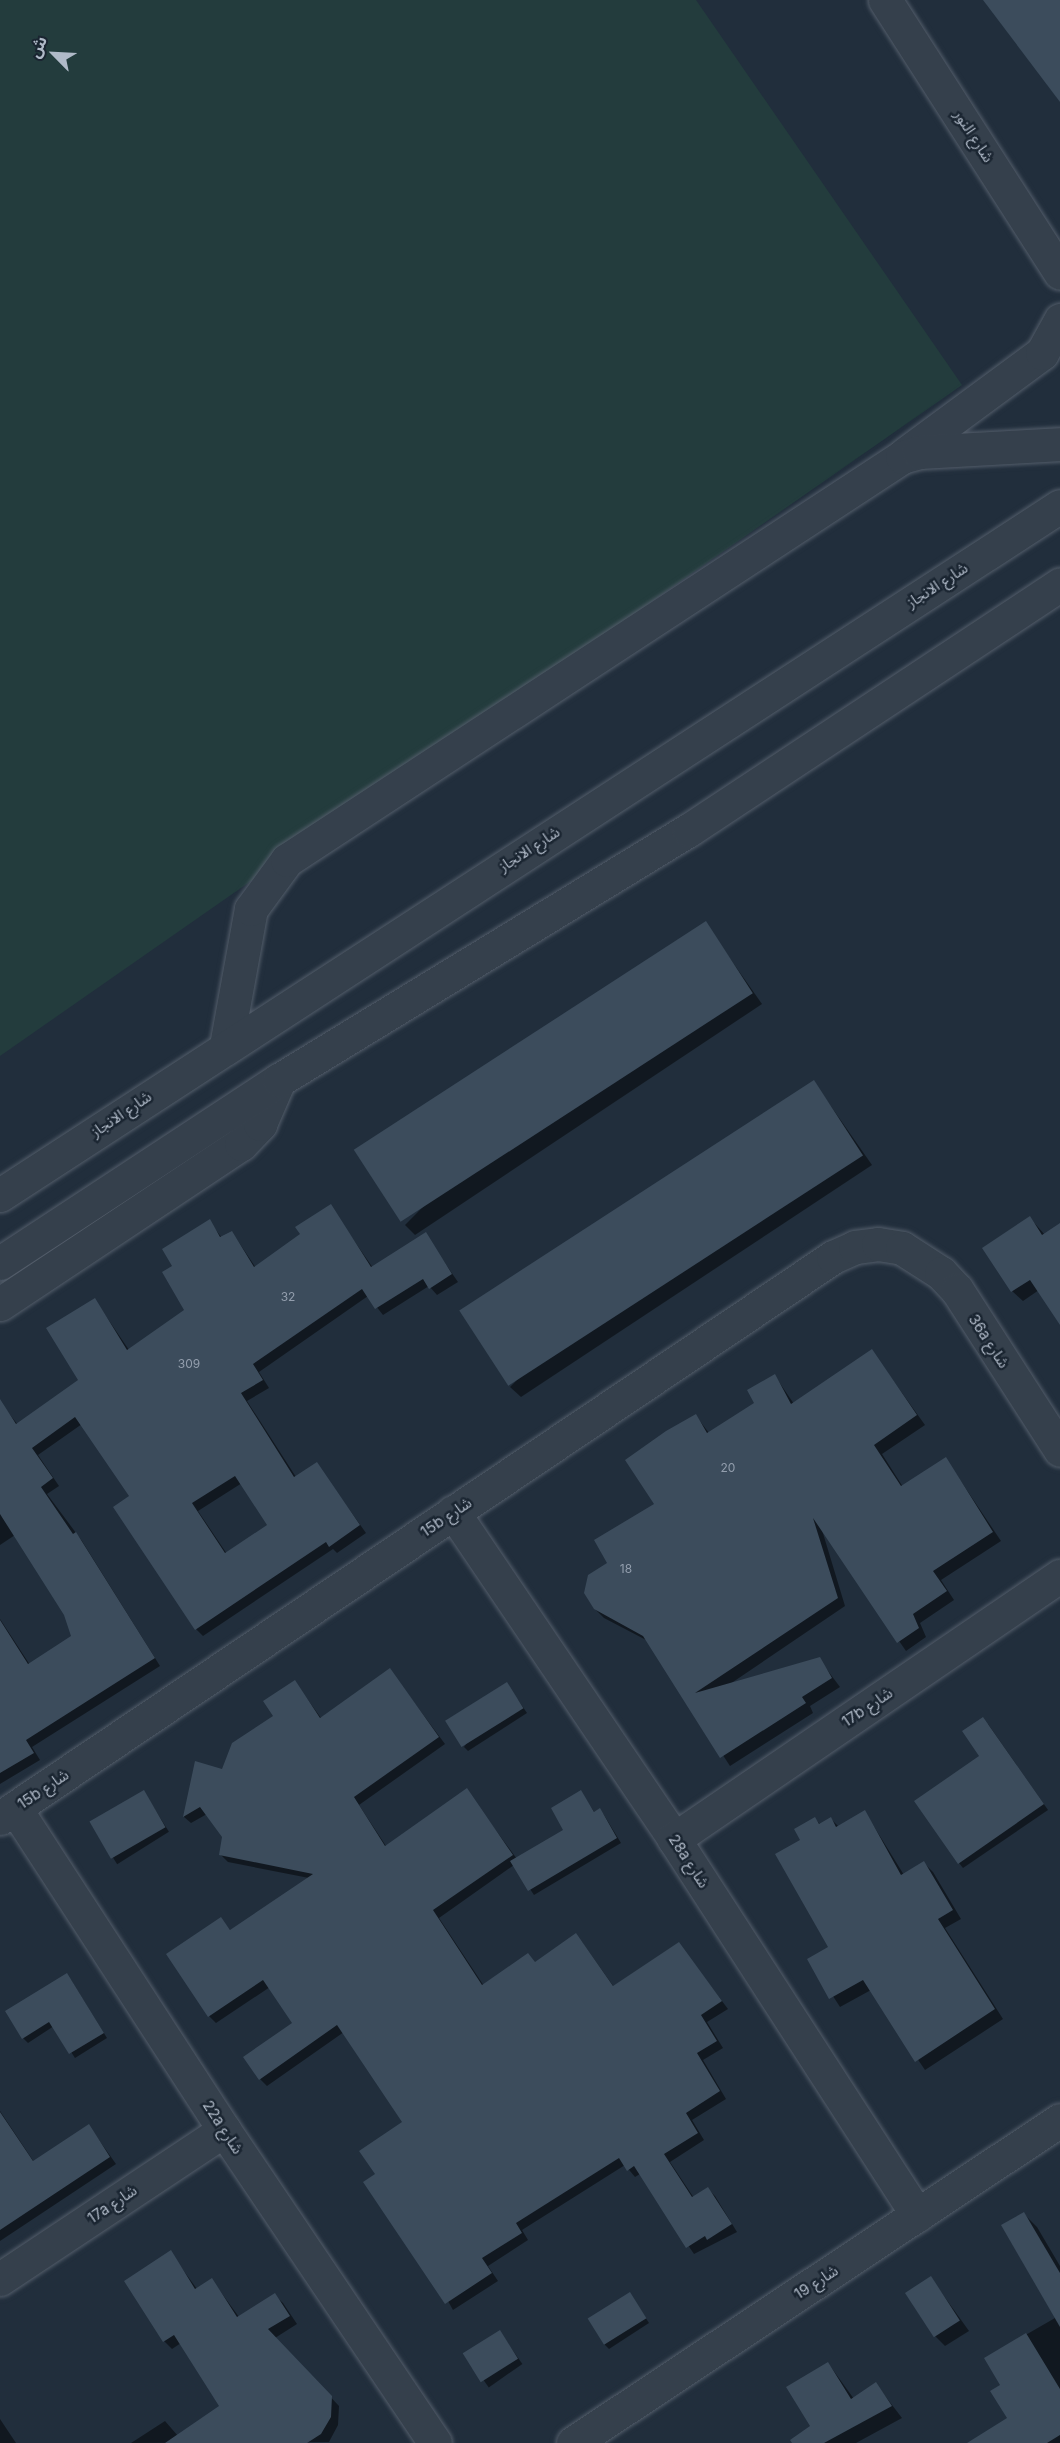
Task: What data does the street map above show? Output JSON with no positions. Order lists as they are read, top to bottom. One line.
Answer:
{"streets":{"street":["شارع النور","شارع الانجاز","36a شارع","15b شارع","17b شارع","28a شارع","22a شارع","17a شارع","شارع 19"]},"crossings":[["36a شارع","15b شارع"],["15b شارع","28a شارع"],["15b شارع","22a شارع"],["17b شارع","28a شارع"],["28a شارع","شارع 19"],["22a شارع","17a شارع"]],"house_numbers":["32","309","20","18"],"north":"top left"}
